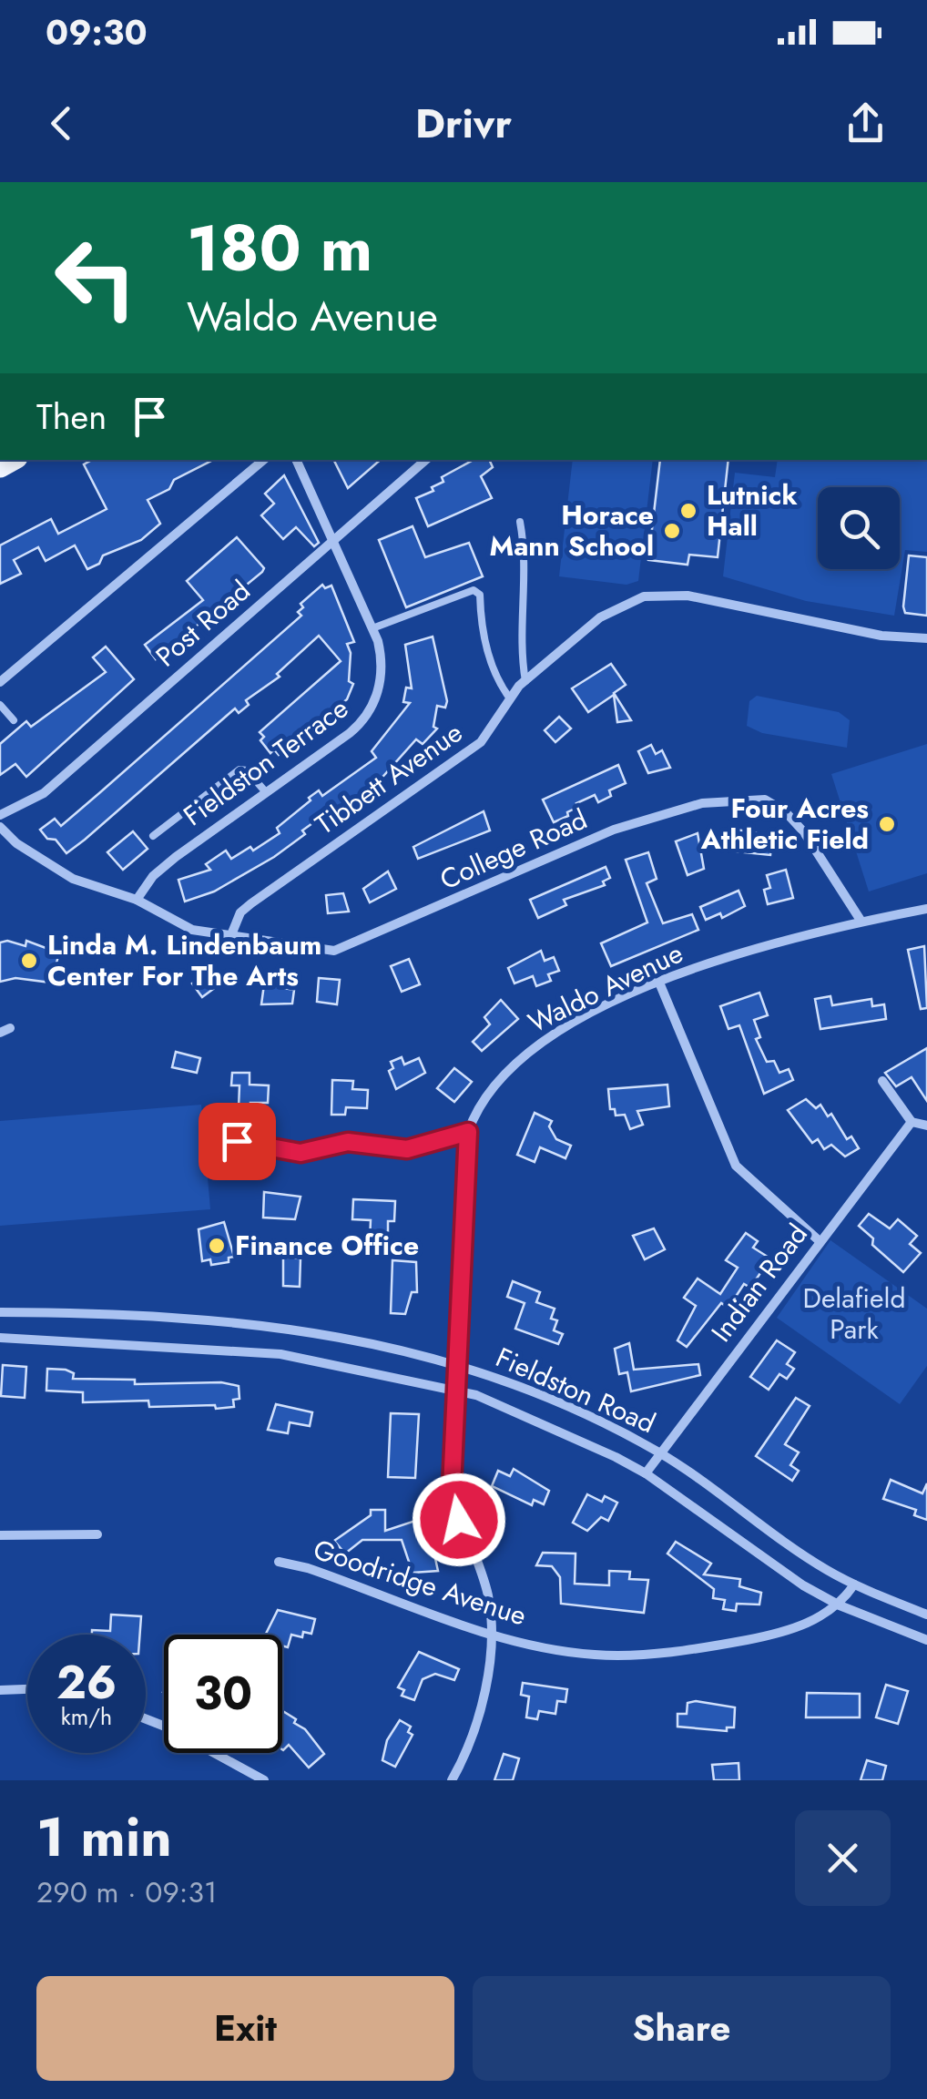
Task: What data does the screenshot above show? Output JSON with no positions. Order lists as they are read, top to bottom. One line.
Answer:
{"streets":{"street":["Post Road","Fieldston Terrace","Tibbett Avenue","College Road","Waldo Avenue","Indian Road","Fieldston Road","Goodridge Avenue"]},"crossings":[["Post Road","Fieldston Terrace"],["Fieldston Terrace","College Road"],["Tibbett Avenue","College Road"],["College Road","Waldo Avenue"],["Indian Road","Fieldston Road"],["Fieldston Road","Goodridge Avenue"]],"parks":["Delafield Park"],"places":["Lutnick Hall","Horace Mann School","Four Acres Athletic Field","Linda M. Lindenbaum Center For The Arts","Finance Office"],"page":{"status":"09:30","header":"Drivr","turn":["180 m","Waldo Avenue"],"then":"Then","speed":"26 km/h","limit":"30","heading":["1 min","290 m · 09:31"],"buttons":["Exit","Share"]}}
